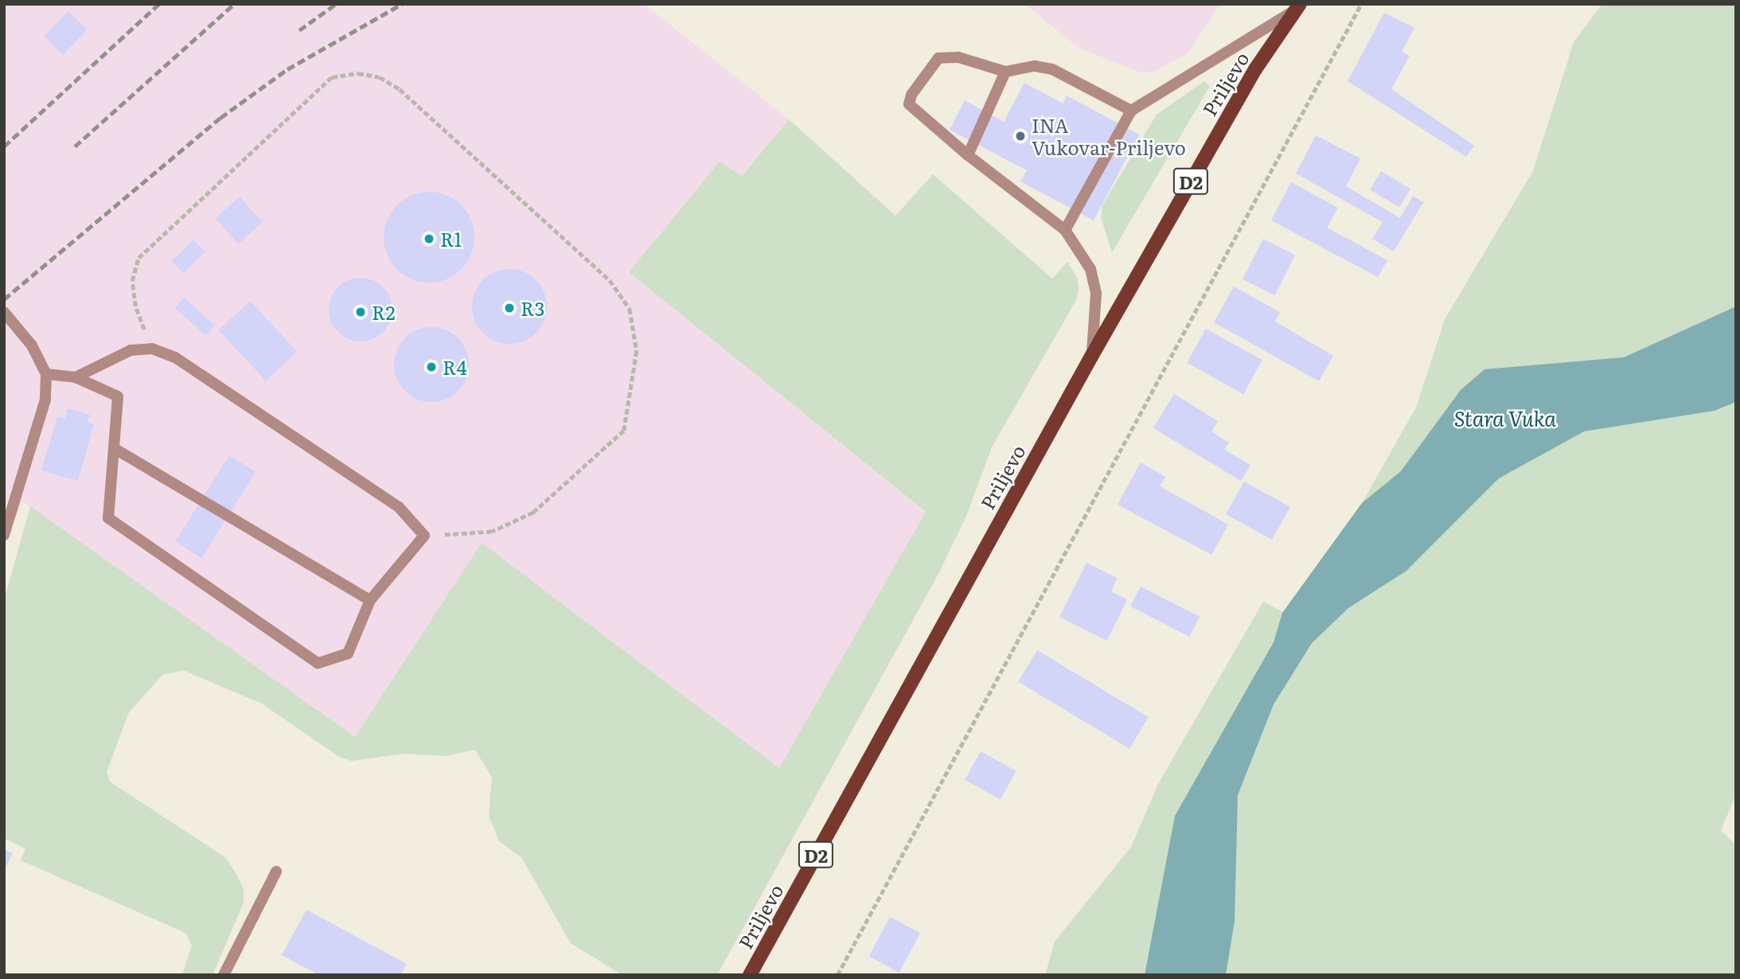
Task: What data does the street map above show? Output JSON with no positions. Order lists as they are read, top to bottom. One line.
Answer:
{"streets":{"main road":["Priljevo","D2"]},"water":["Stara Vuka"],"places":["INA Vukovar-Priljevo","R1","R3","R2","R4"]}
